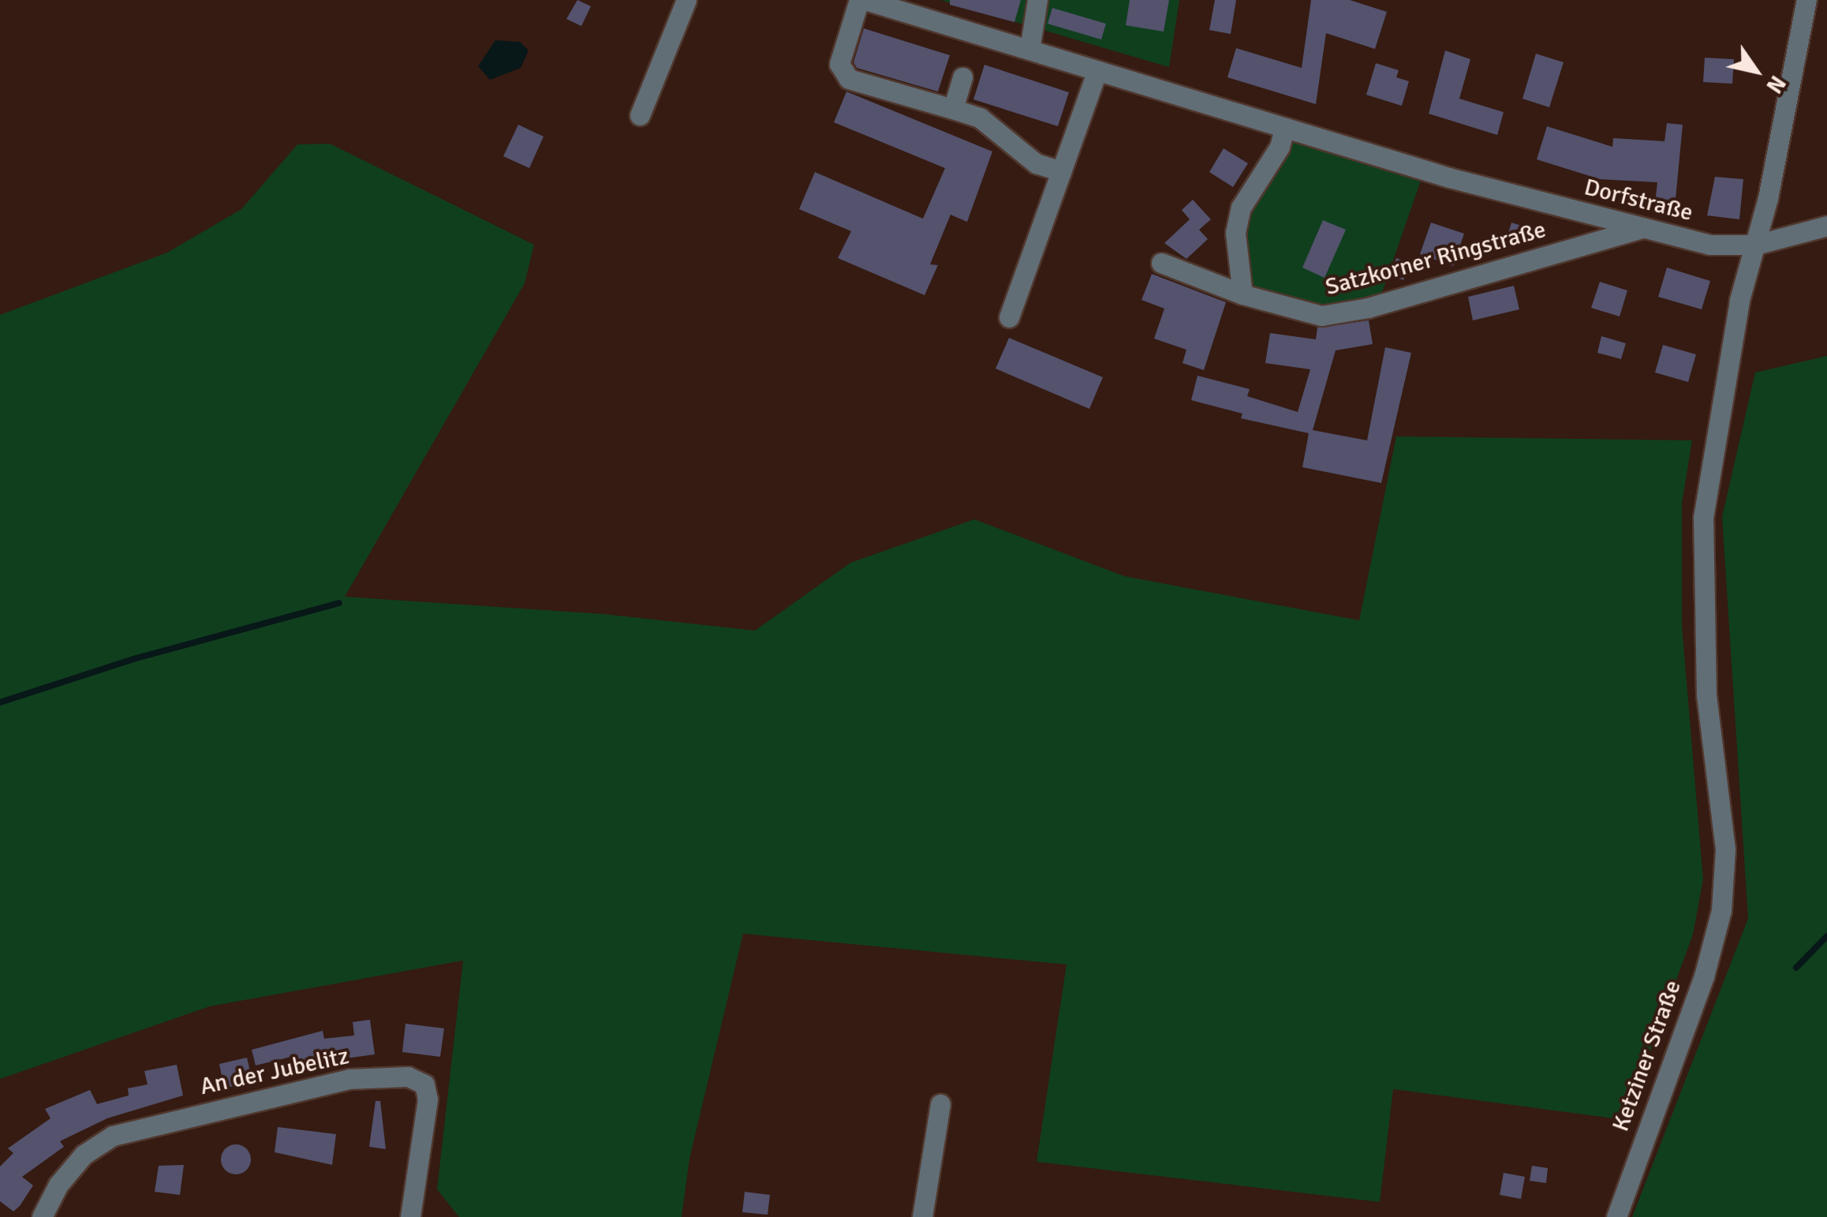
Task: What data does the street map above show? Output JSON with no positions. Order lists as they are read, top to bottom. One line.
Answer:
{"streets":{"street":["Dorfstraße","Satzkorner Ringstraße","Ketziner Straße","An der Jubelitz"]},"crossings":[["Dorfstraße","Satzkorner Ringstraße"],["Dorfstraße","Ketziner Straße"]],"north":"bottom right"}
